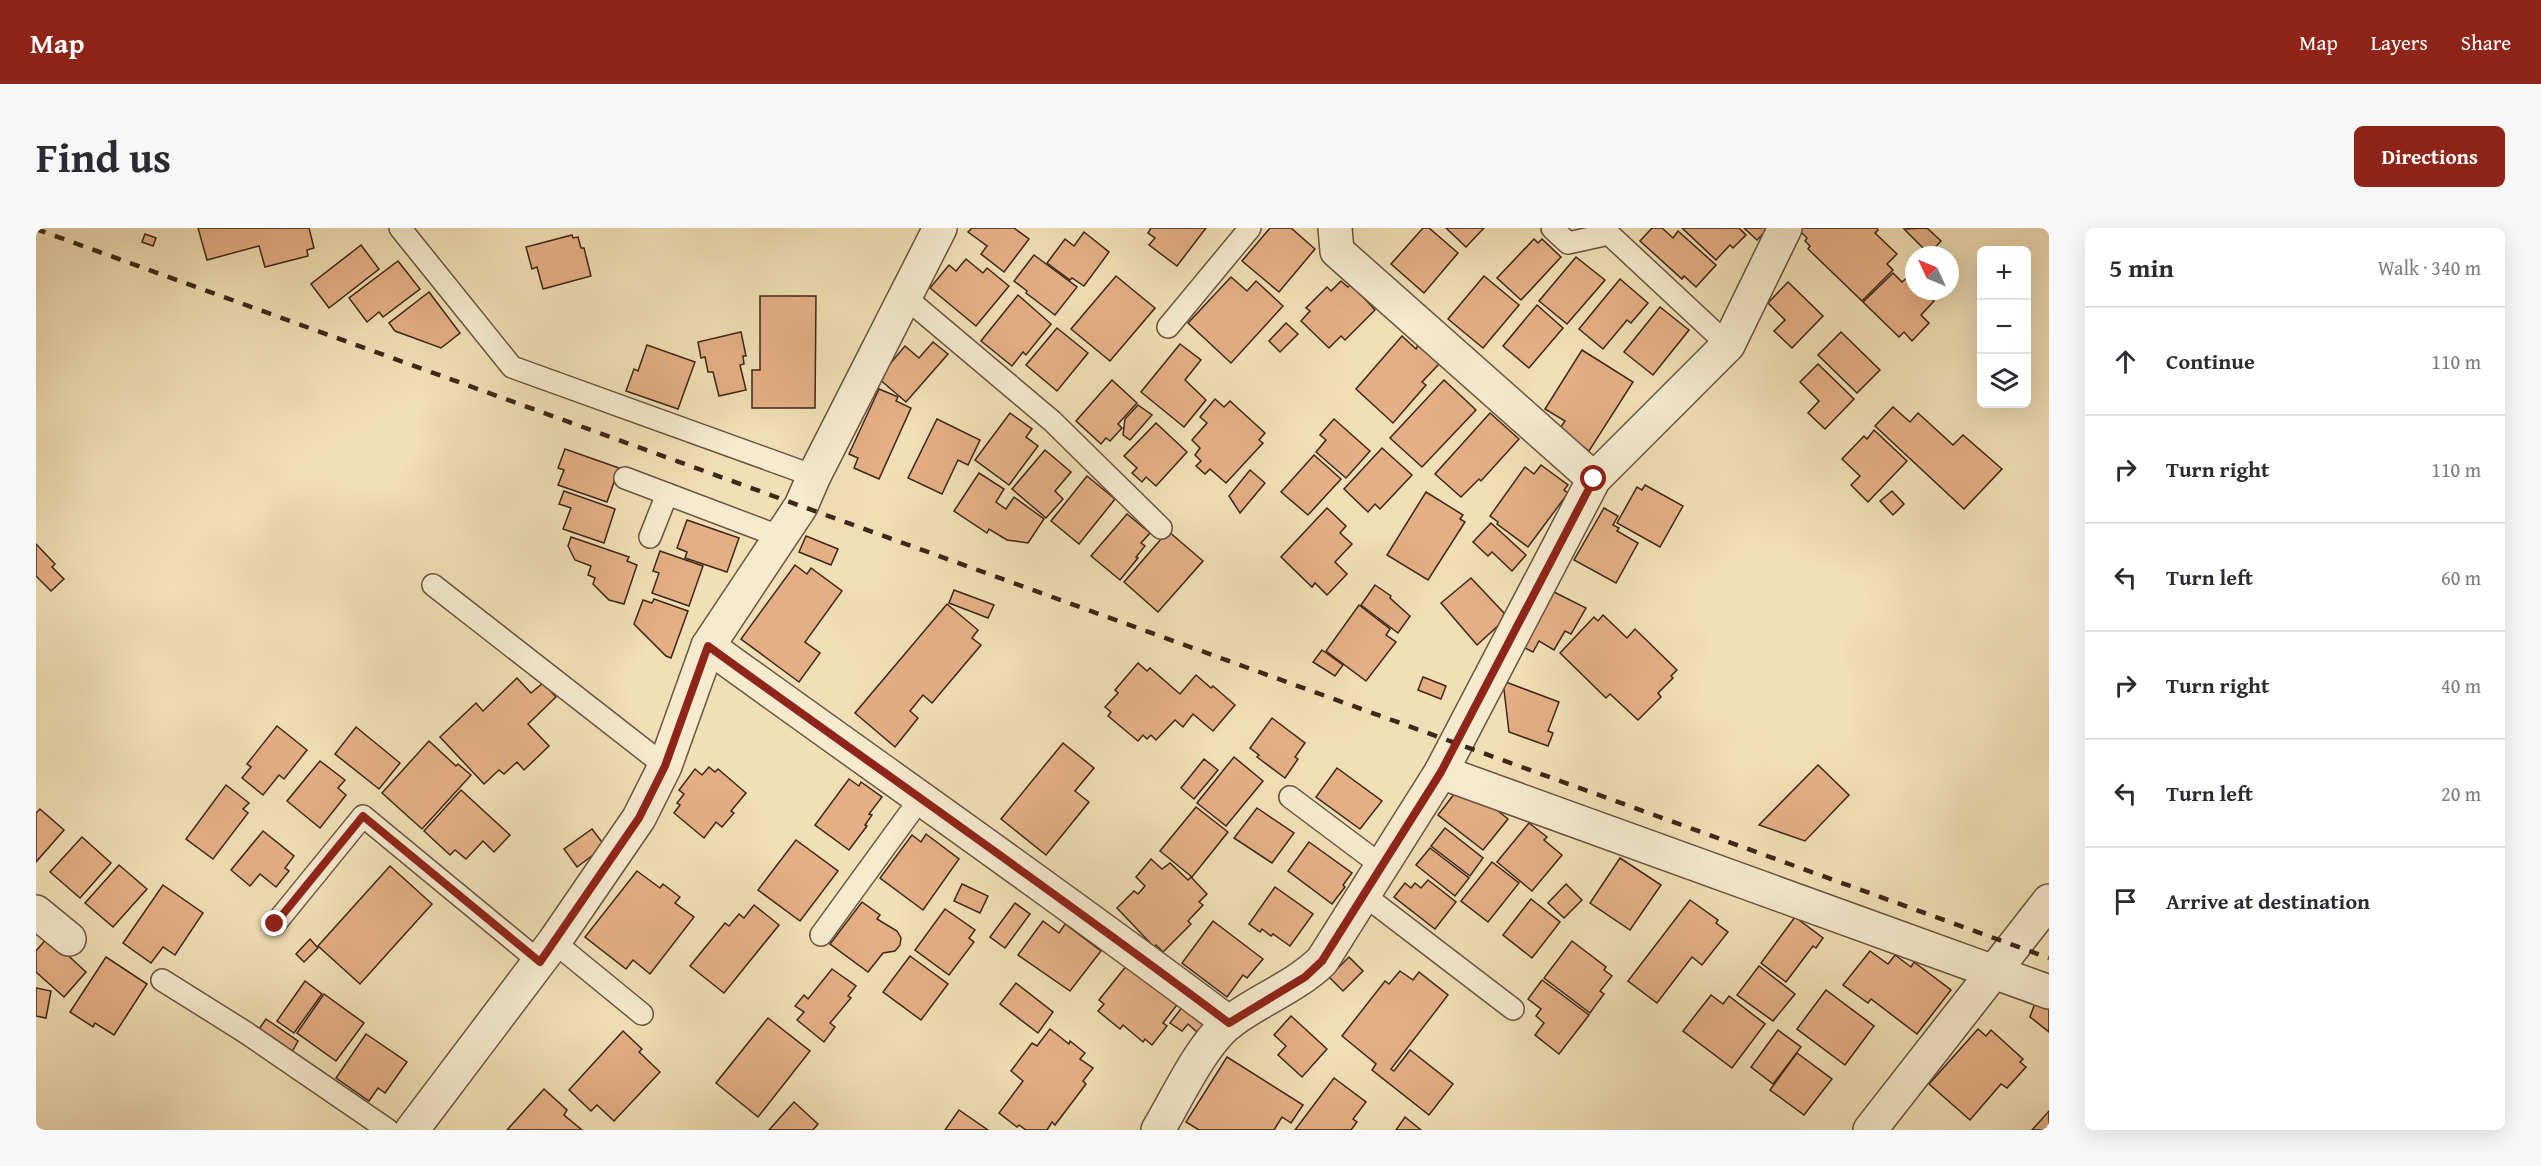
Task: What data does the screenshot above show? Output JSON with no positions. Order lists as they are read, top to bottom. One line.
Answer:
{"north":"top left","page":{"header":"Map","nav":["Map","Layers","Share"],"title":"Find us","buttons":"Directions","heading":["5 min","Walk · 340 m"],"map_buttons":["+","−"],"list":[["Continue","110 m"],["Turn right","110 m"],["Turn left","60 m"],["Turn right","40 m"],["Turn left","20 m"],"Arrive at destination"]}}
